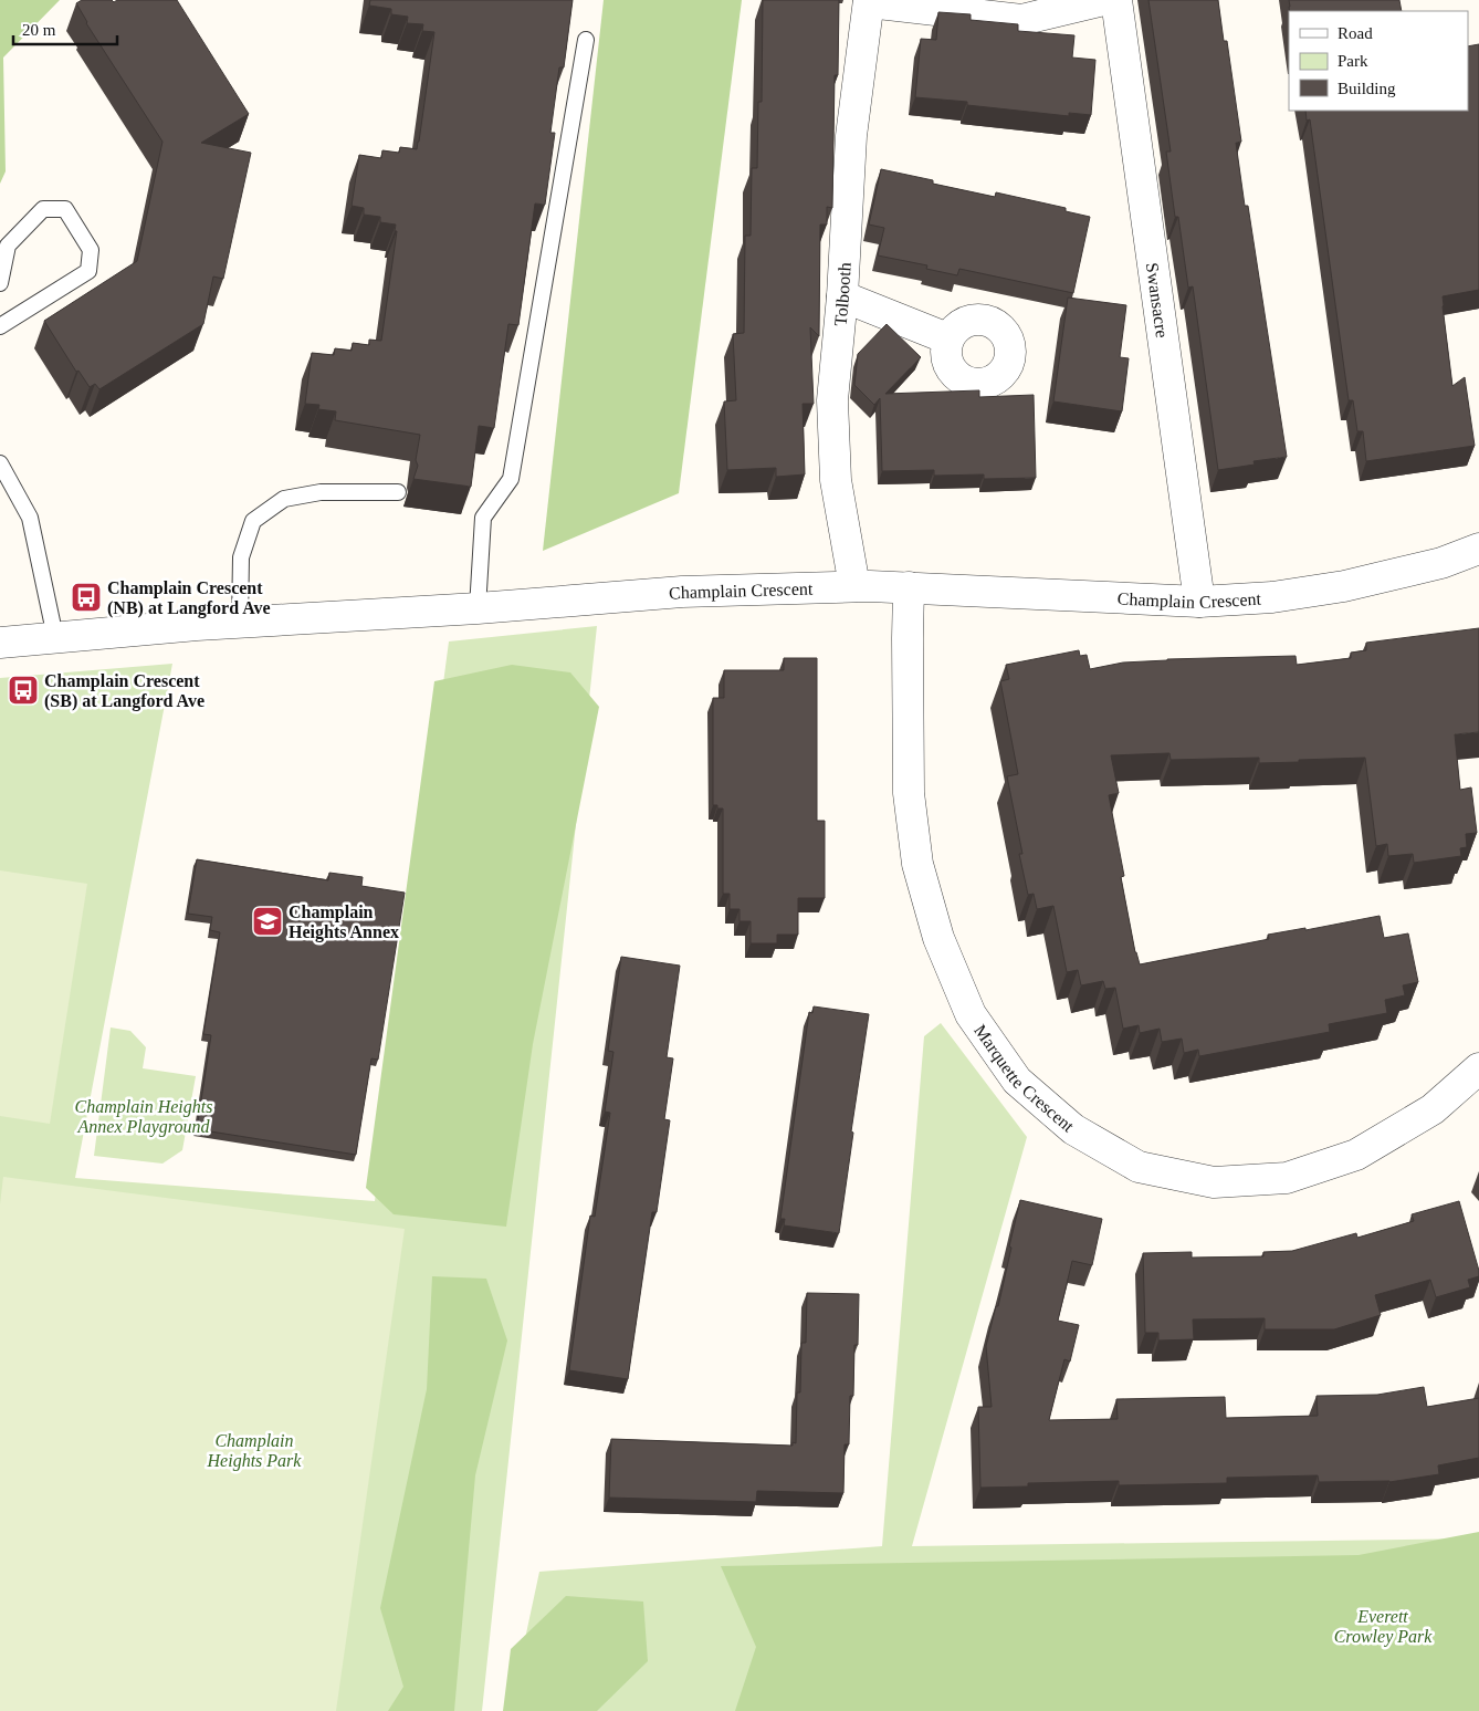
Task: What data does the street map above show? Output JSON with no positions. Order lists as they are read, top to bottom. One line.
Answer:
{"streets":{"street":["Tolbooth","Swansacre","Champlain Crescent","Marquette Crescent"]},"crossings":[["Tolbooth","Champlain Crescent"],["Swansacre","Champlain Crescent"],["Champlain Crescent","Marquette Crescent"]],"parks":["Champlain Heights Annex Playground","Champlain Heights Park","Everett Crowley Park"],"places":{"bus stop":["Champlain Crescent (NB) at Langford Ave","Champlain Crescent (SB) at Langford Ave"],"school or university":["Champlain Heights Annex"]},"legend":["Road","Park","Building"],"scale_bar":"20 m"}
